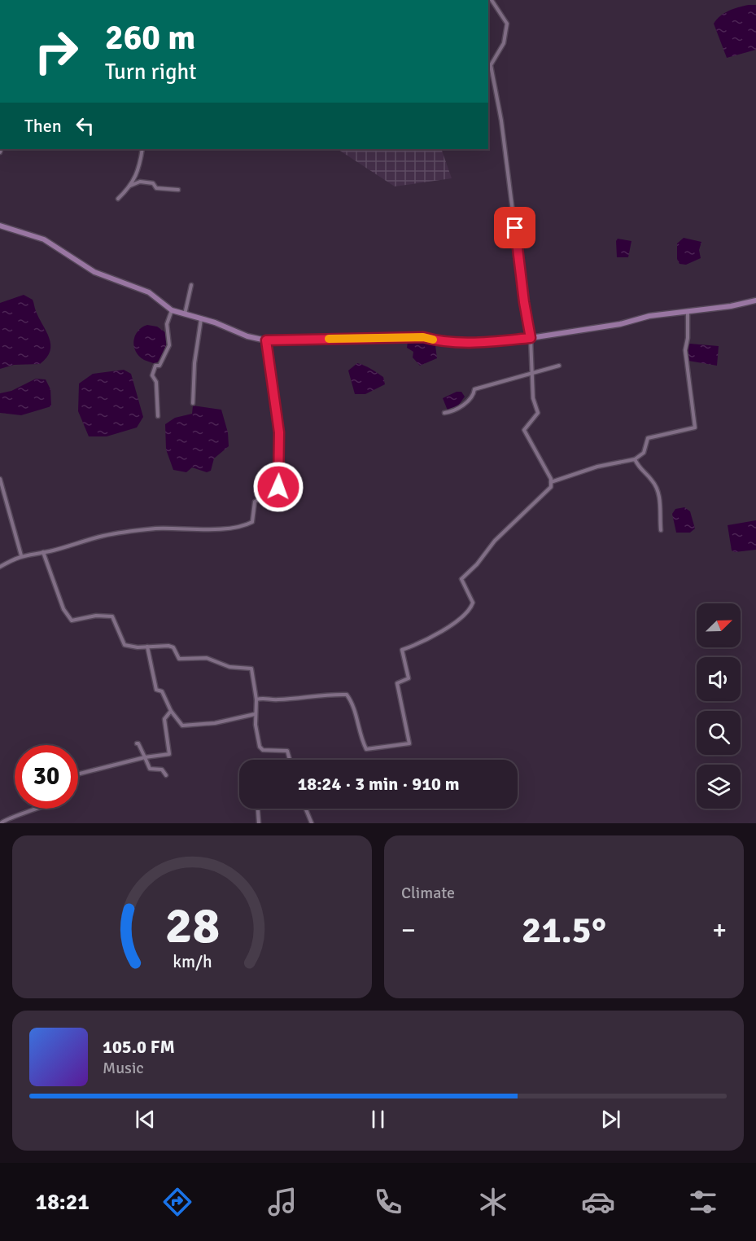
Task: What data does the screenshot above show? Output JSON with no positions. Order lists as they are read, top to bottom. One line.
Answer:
{"north":"top right","page":{"turn":["260 m","Turn right"],"then":"Then","limit":"30","trip":"18:24 · 3 min · 910 m","tile":"Climate","heat":["−","21.5°","+"],"song":["105.0 FM","Music"],"tabs":"18:21","gauge":["28","km/h"]}}
